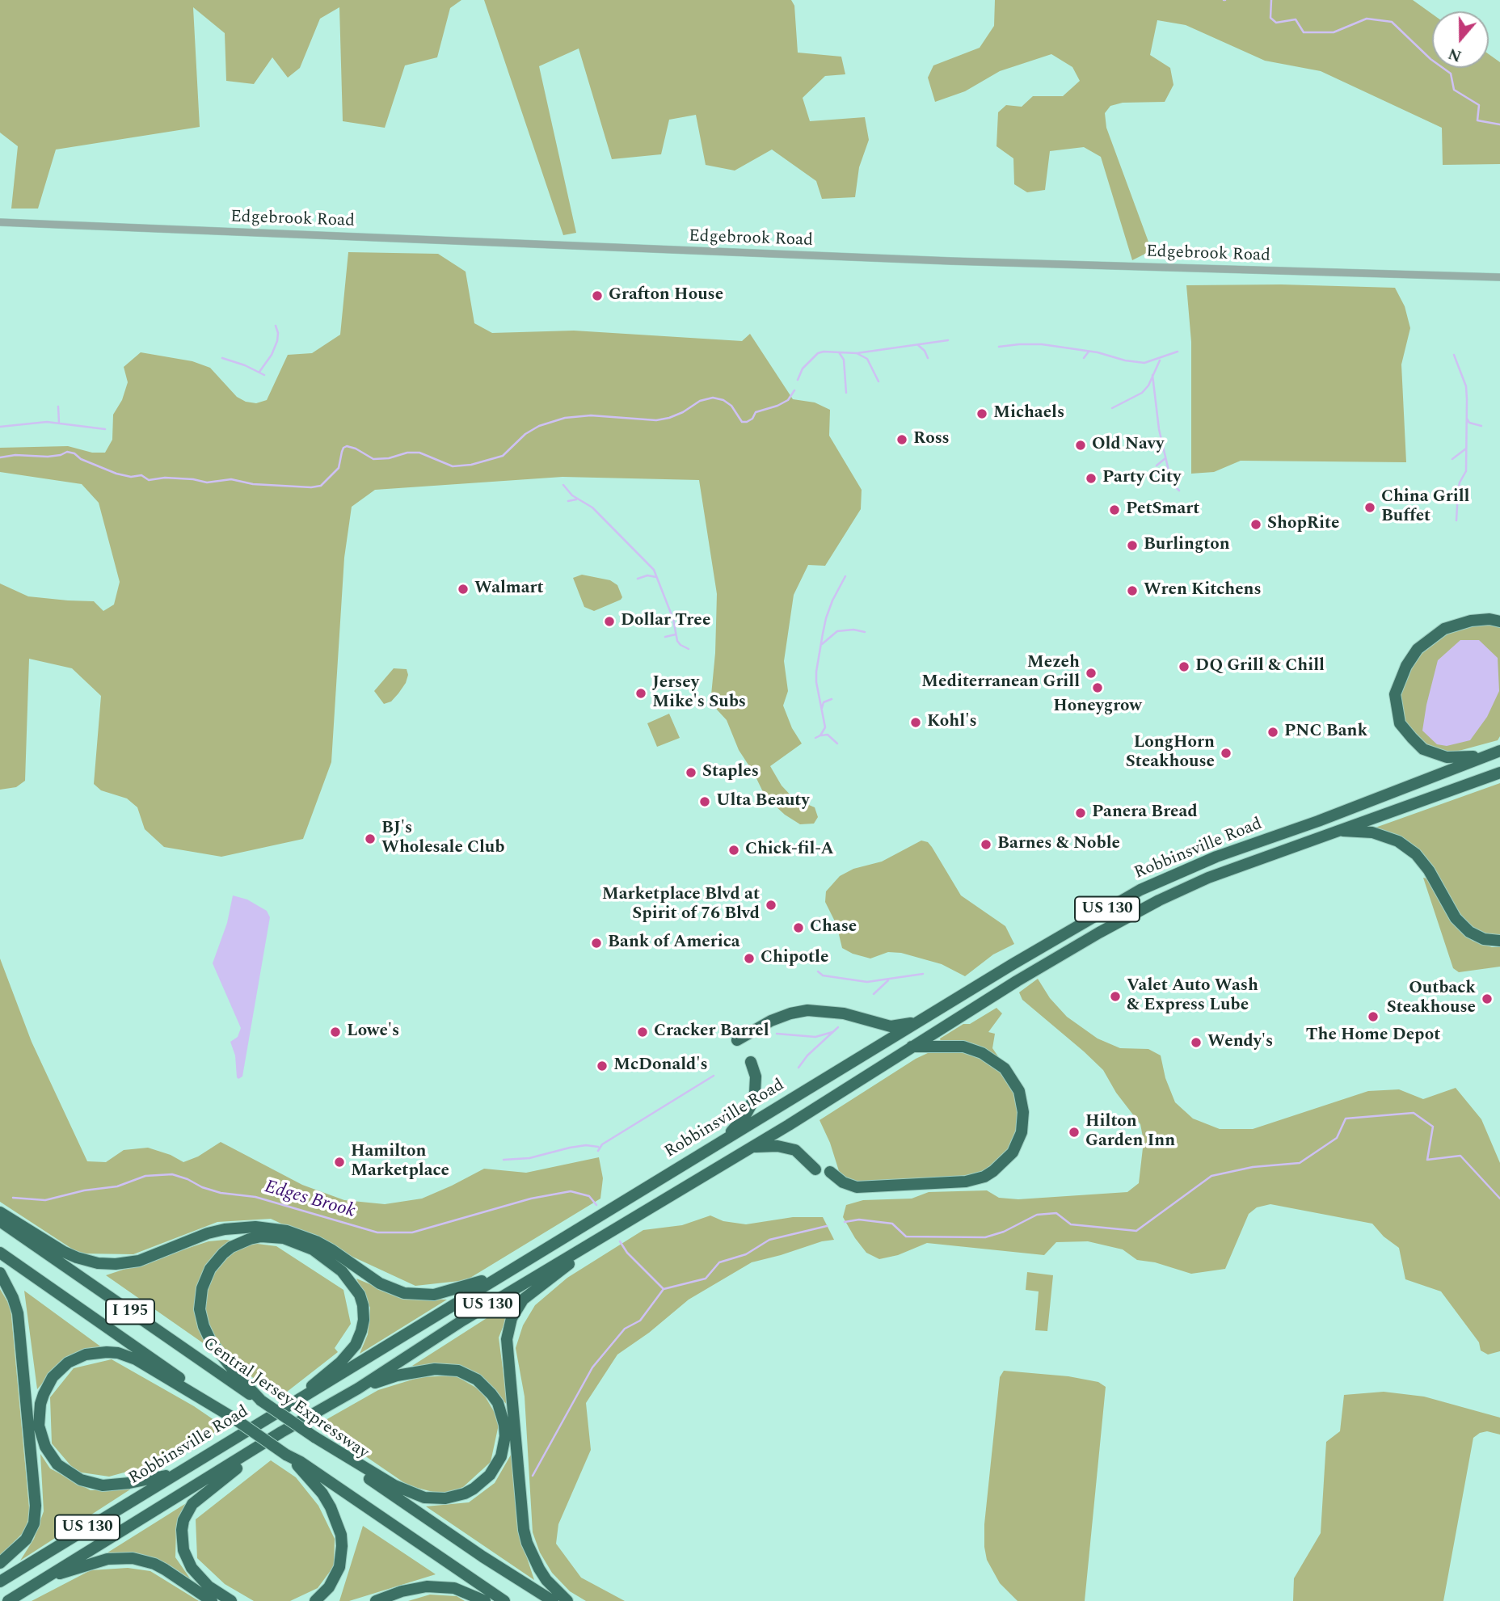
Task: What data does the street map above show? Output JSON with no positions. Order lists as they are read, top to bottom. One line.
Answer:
{"streets":{"highway":["Robbinsville Road","US 130","I 195","Central Jersey Expressway"],"street":["Edgebrook Road"]},"water":["Edges Brook"],"places":["Grafton House","Michaels","Ross","Old Navy","Party City","China Grill Buffet","PetSmart","ShopRite","Burlington","Walmart","Wren Kitchens","Dollar Tree","DQ Grill & Chill","Mezeh Mediterranean Grill","Honeygrow","Jersey Mike's Subs","Kohl's","PNC Bank","LongHorn Steakhouse","Staples","Ulta Beauty","Panera Bread","BJ's Wholesale Club","Barnes & Noble","Chick-fil-A","Marketplace Blvd at Spirit of 76 Blvd","Chase","Bank of America","Chipotle","Valet Auto Wash & Express Lube","Outback Steakhouse","The Home Depot","Lowe's","Cracker Barrel","Wendy's","McDonald's","Hilton Garden Inn","Hamilton Marketplace"],"north":"bottom"}
